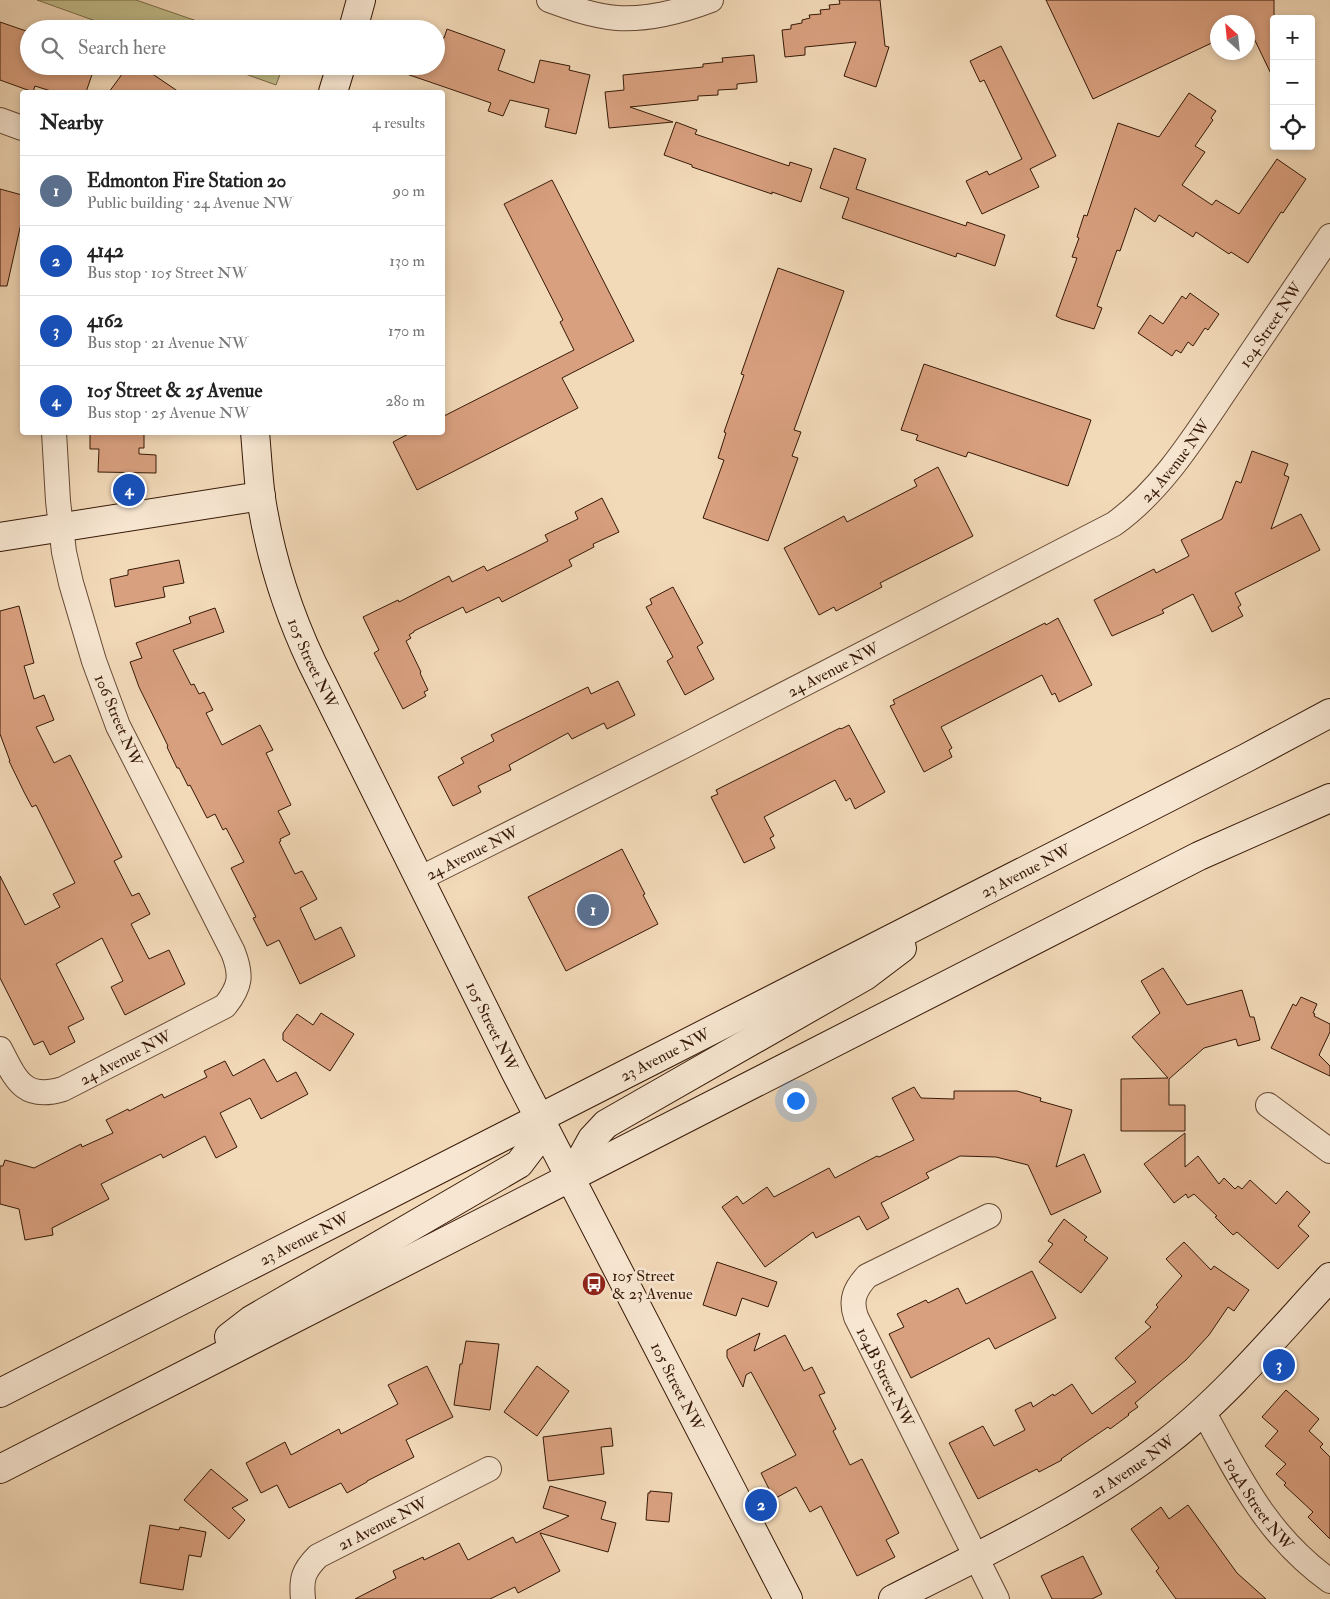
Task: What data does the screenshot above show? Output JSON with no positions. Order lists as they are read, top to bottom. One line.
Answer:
{"streets":{"main road":["105 Street NW","23 Avenue NW","21 Avenue NW"],"street":["104 Street NW","24 Avenue NW","106 Street NW","104B Street NW","104A Street NW"]},"crossings":[["104 Street NW","24 Avenue NW"],["24 Avenue NW","105 Street NW"],["24 Avenue NW","106 Street NW"],["105 Street NW","23 Avenue NW"],["104B Street NW","21 Avenue NW"],["21 Avenue NW","104A Street NW"]],"places":{"bus stop":["105 Street & 23 Avenue"]},"north":"top left","page":{"map_buttons":["+","−"],"search":"Search here","heading":["Nearby","4 results"],"list":[{"mark":"1","name":"Edmonton Fire Station 20","note":"Public building · 24 Avenue NW","value":"90 m"},{"mark":"2","name":"4142","note":"Bus stop · 105 Street NW","value":"130 m"},{"mark":"3","name":"4162","note":"Bus stop · 21 Avenue NW","value":"170 m"},{"mark":"4","name":"105 Street & 25 Avenue","note":"Bus stop · 25 Avenue NW","value":"280 m"}],"pins":["4","1","3","2"]}}
